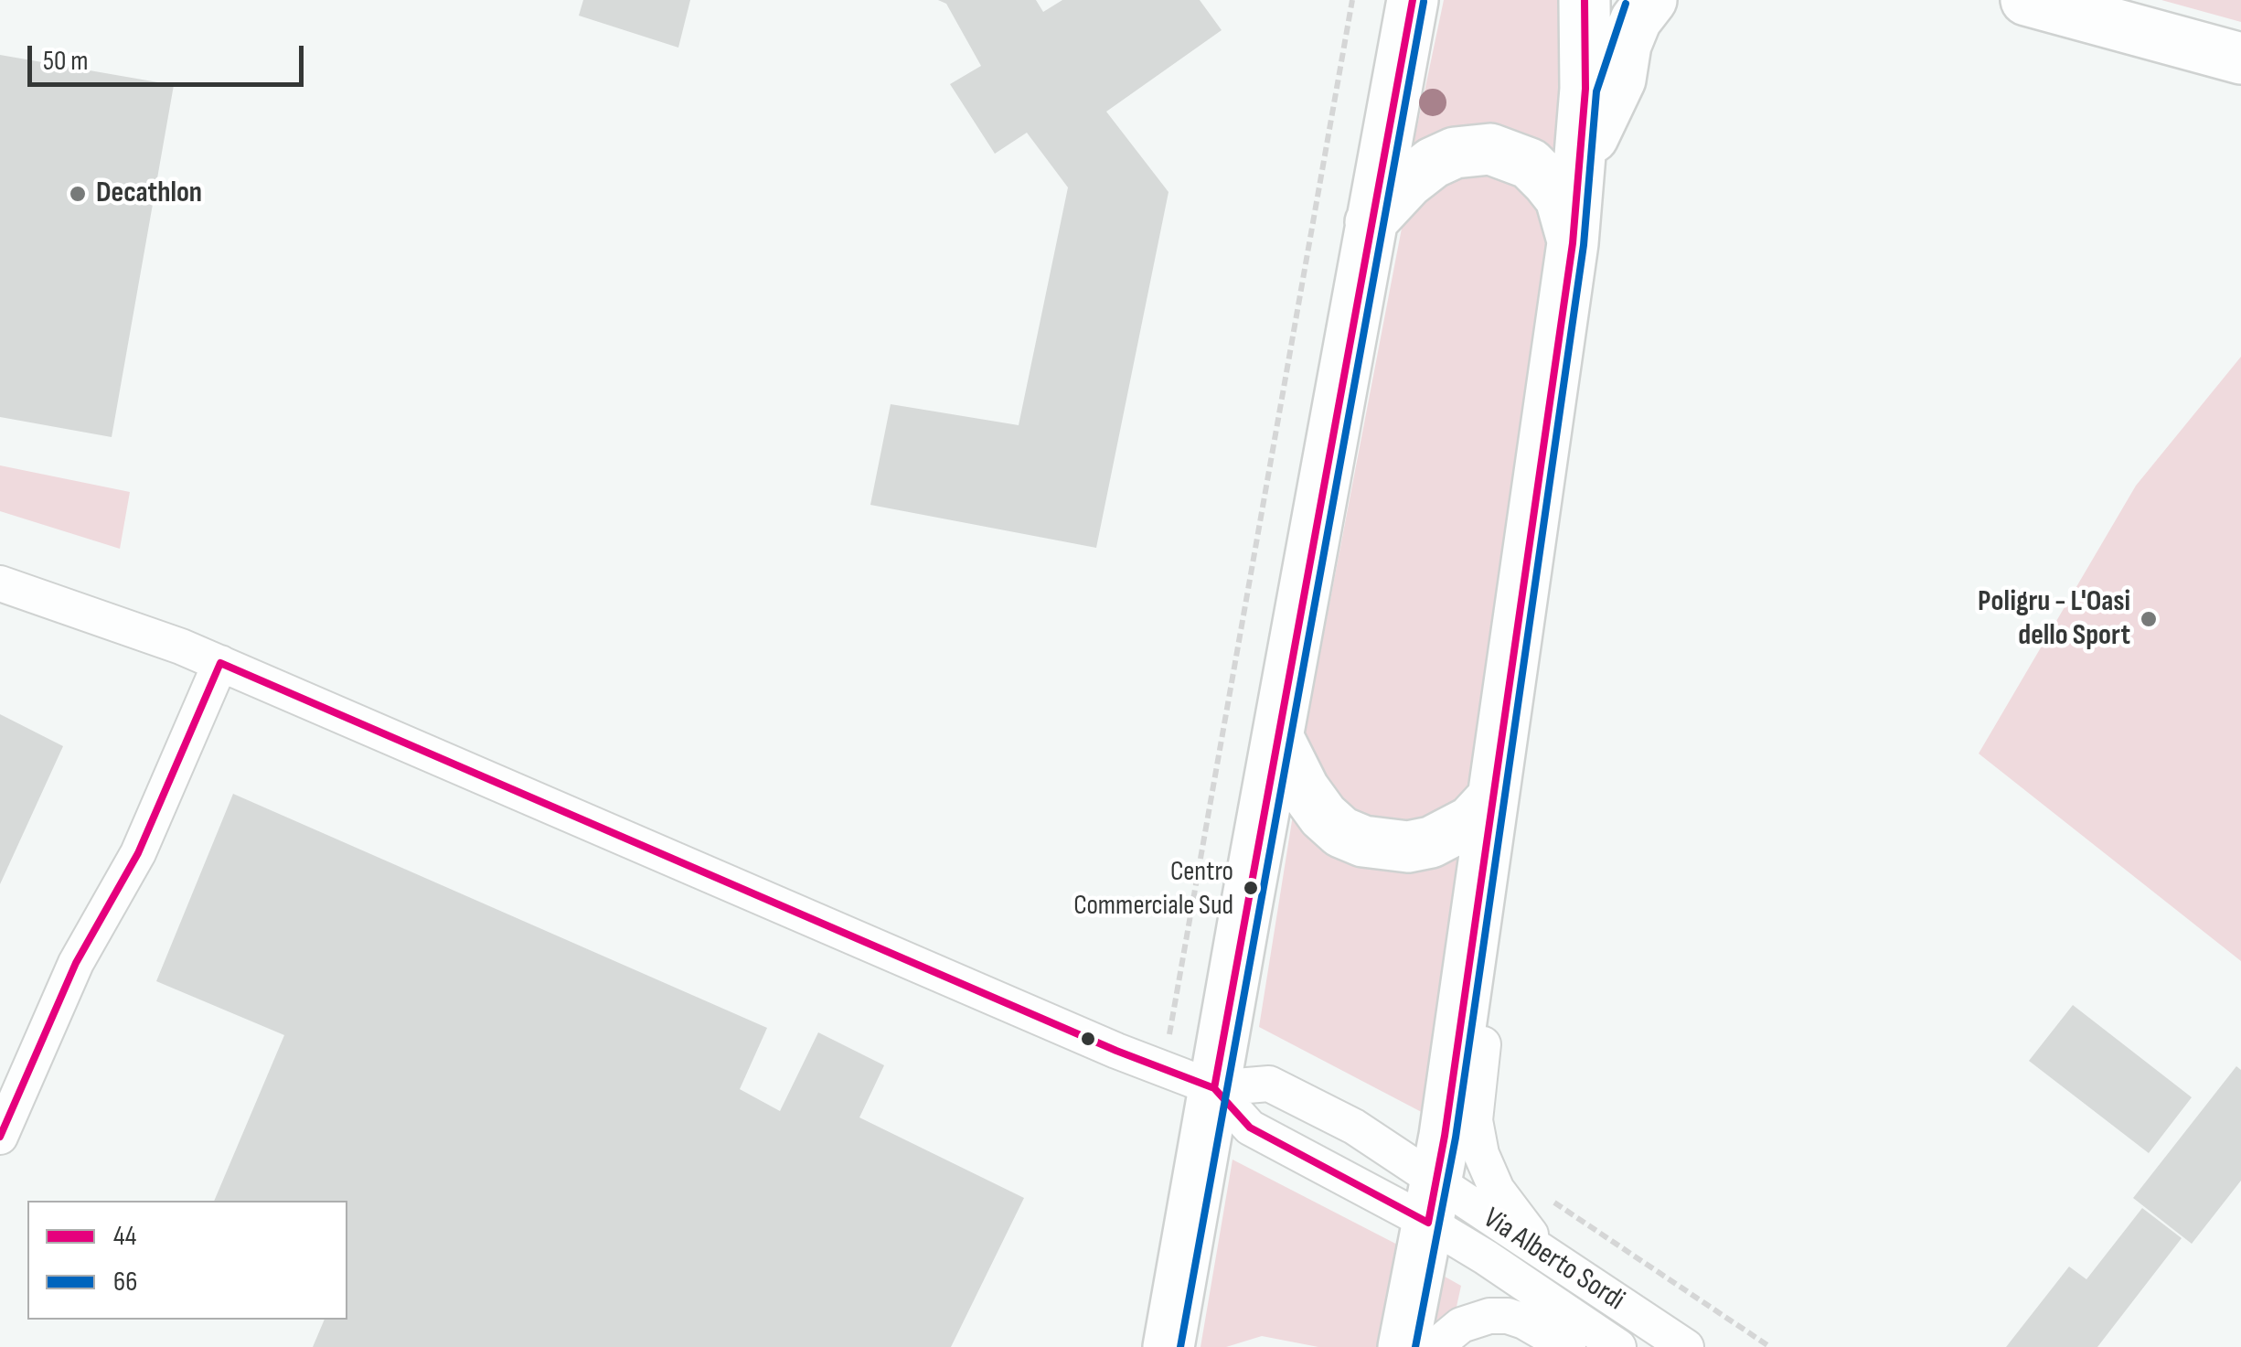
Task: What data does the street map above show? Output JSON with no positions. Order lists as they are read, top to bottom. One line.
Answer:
{"streets":{"street":["Via Alberto Sordi"]},"places":["Decathlon","Poligru - L'Oasi dello Sport","Centro Commerciale Sud"],"lines":["transit line 44","transit line 66"],"legend":["44","66"],"scale_bar":"50 m"}
